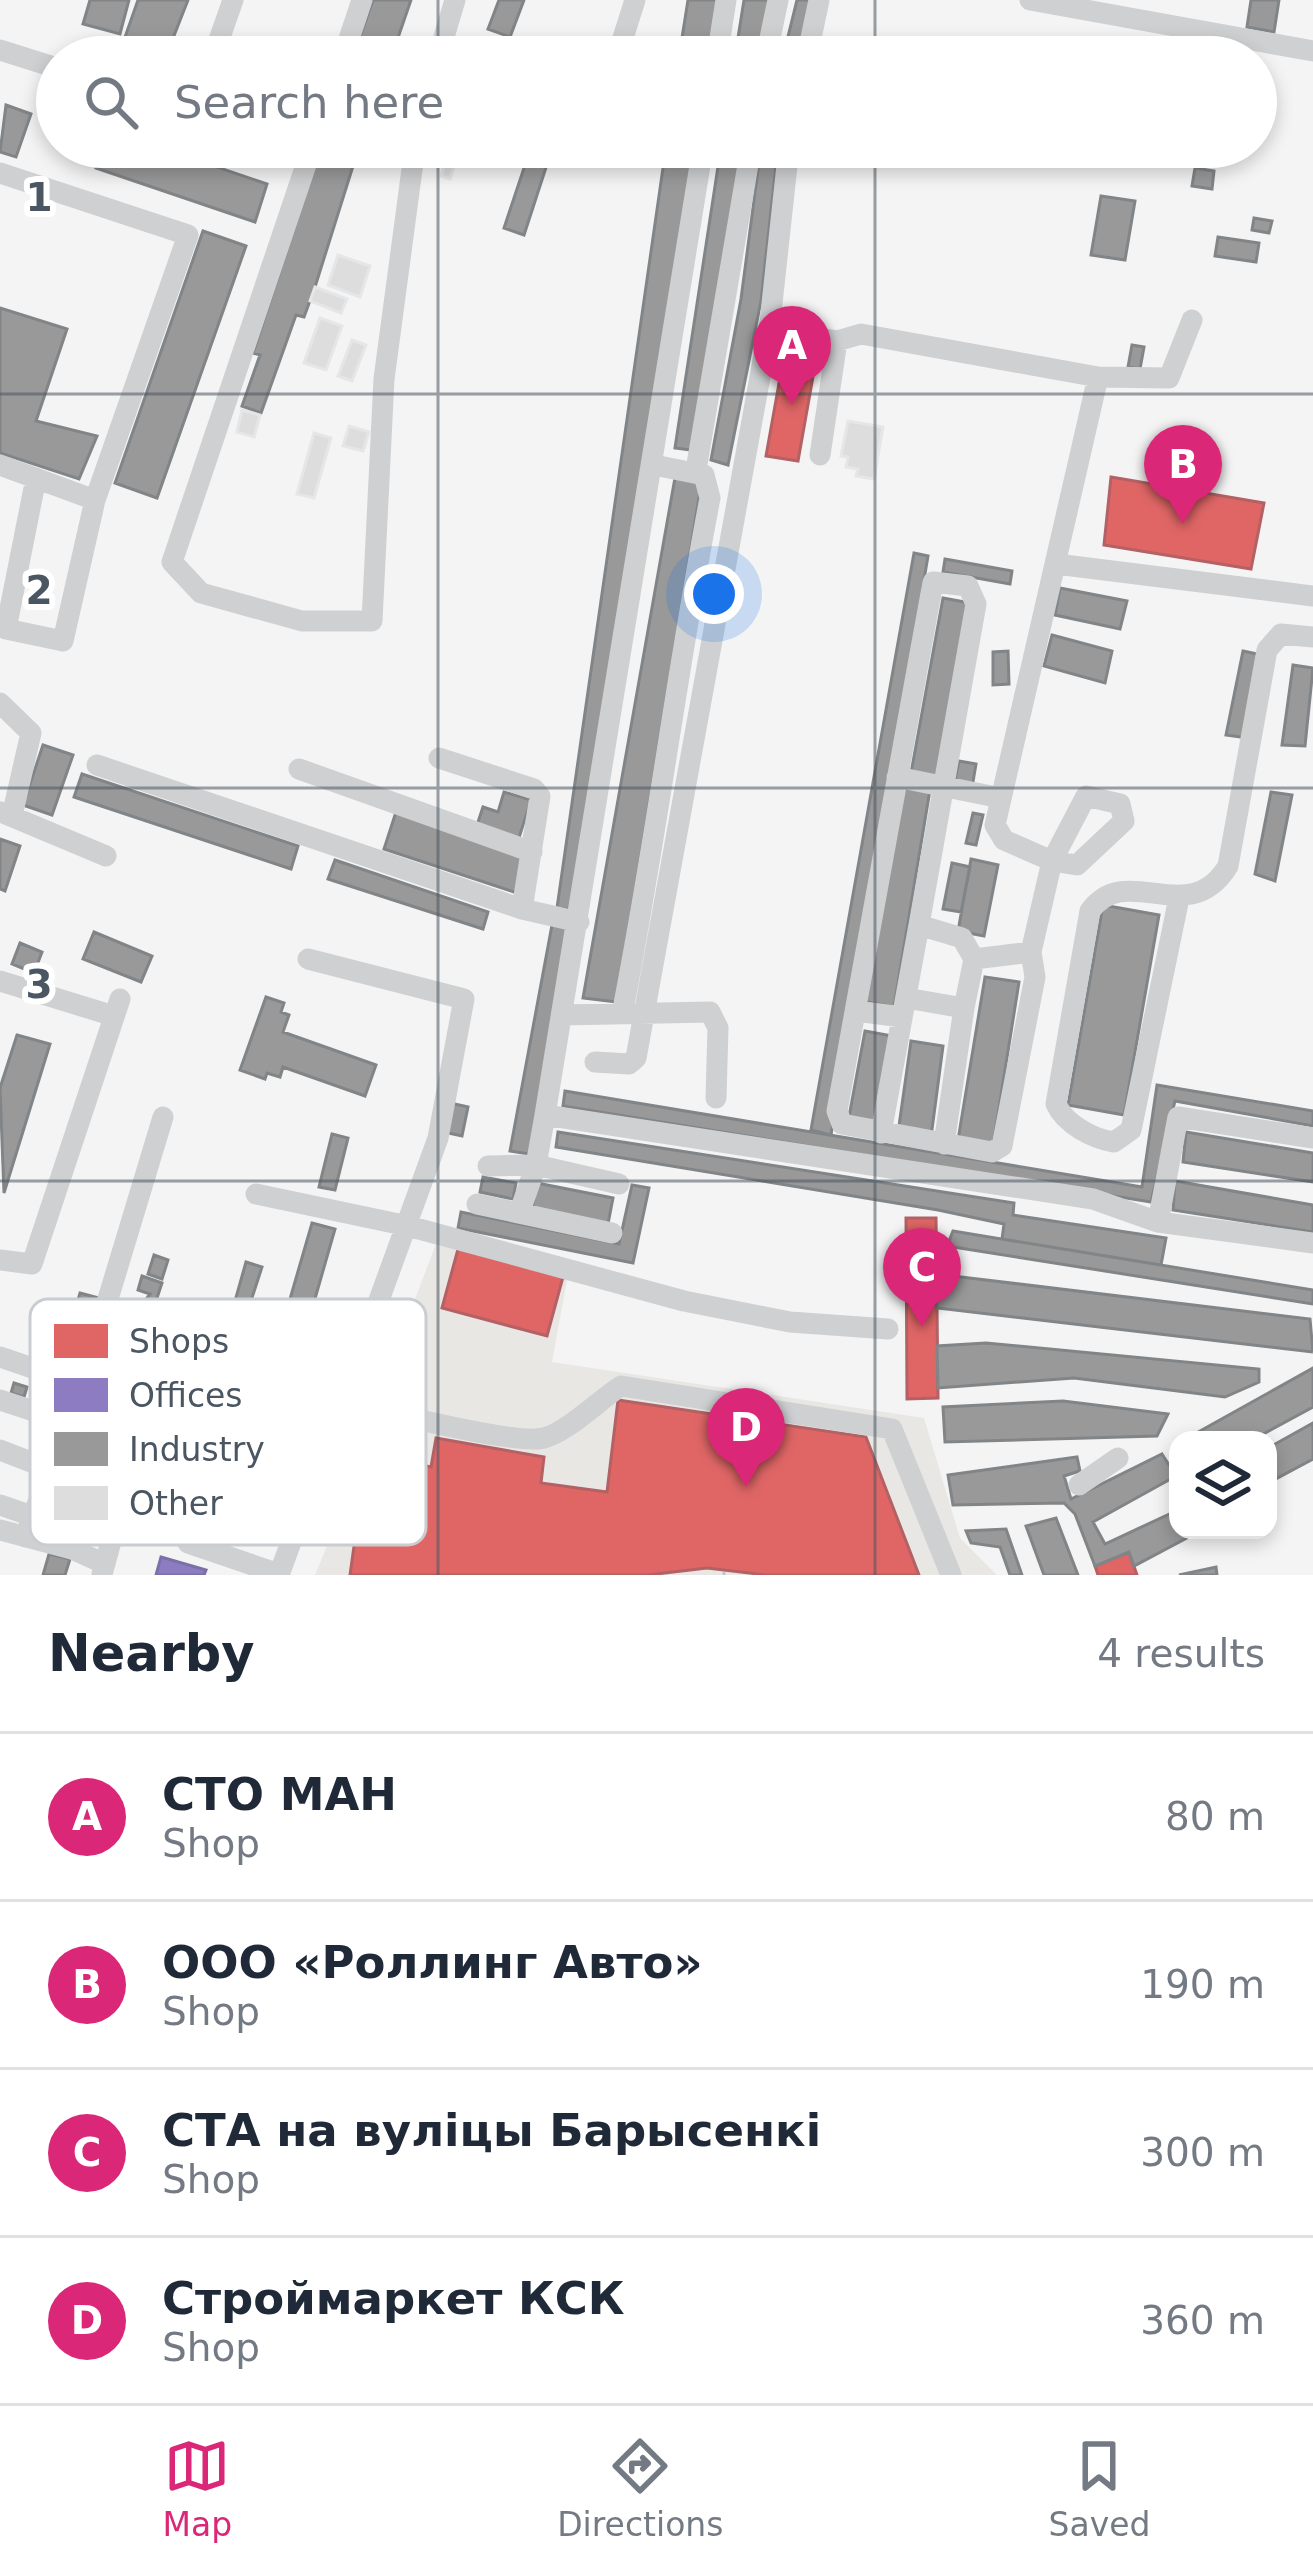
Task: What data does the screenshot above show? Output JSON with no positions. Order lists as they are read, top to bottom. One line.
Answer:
{"legend":["Shops","Offices","Industry","Other"],"page":{"search":"Search here","pins":["A","B","C","D"],"heading":["Nearby","4 results"],"list":[{"mark":"A","name":"СТО МАН","note":"Shop","value":"80 m"},{"mark":"B","name":"ООО «Роллинг Авто»","note":"Shop","value":"190 m"},{"mark":"C","name":"СТА на вуліцы Барысенкі","note":"Shop","value":"300 m"},{"mark":"D","name":"Строймаркет КСК","note":"Shop","value":"360 m"}],"nav":["Map","Directions","Saved"]},"grid":{"rows":["1","2","3"]}}
